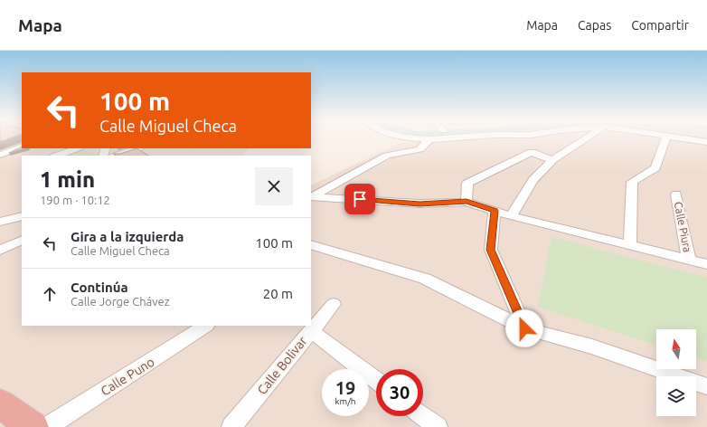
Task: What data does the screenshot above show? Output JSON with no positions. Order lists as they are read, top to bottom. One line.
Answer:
{"streets":{"street":["Calle Piura","Calle Bolivar","Calle Puno"]},"north":"top","page":{"header":"Mapa","nav":["Mapa","Capas","Compartir"],"turn":["100 m","Calle Miguel Checa"],"heading":["1 min","190 m · 10:12"],"list":[{"name":"Gira a la izquierda","note":"Calle Miguel Checa","value":"100 m"},{"name":"Continúa","note":"Calle Jorge Chávez","value":"20 m"}],"speed":"19 km/h","limit":"30"}}
